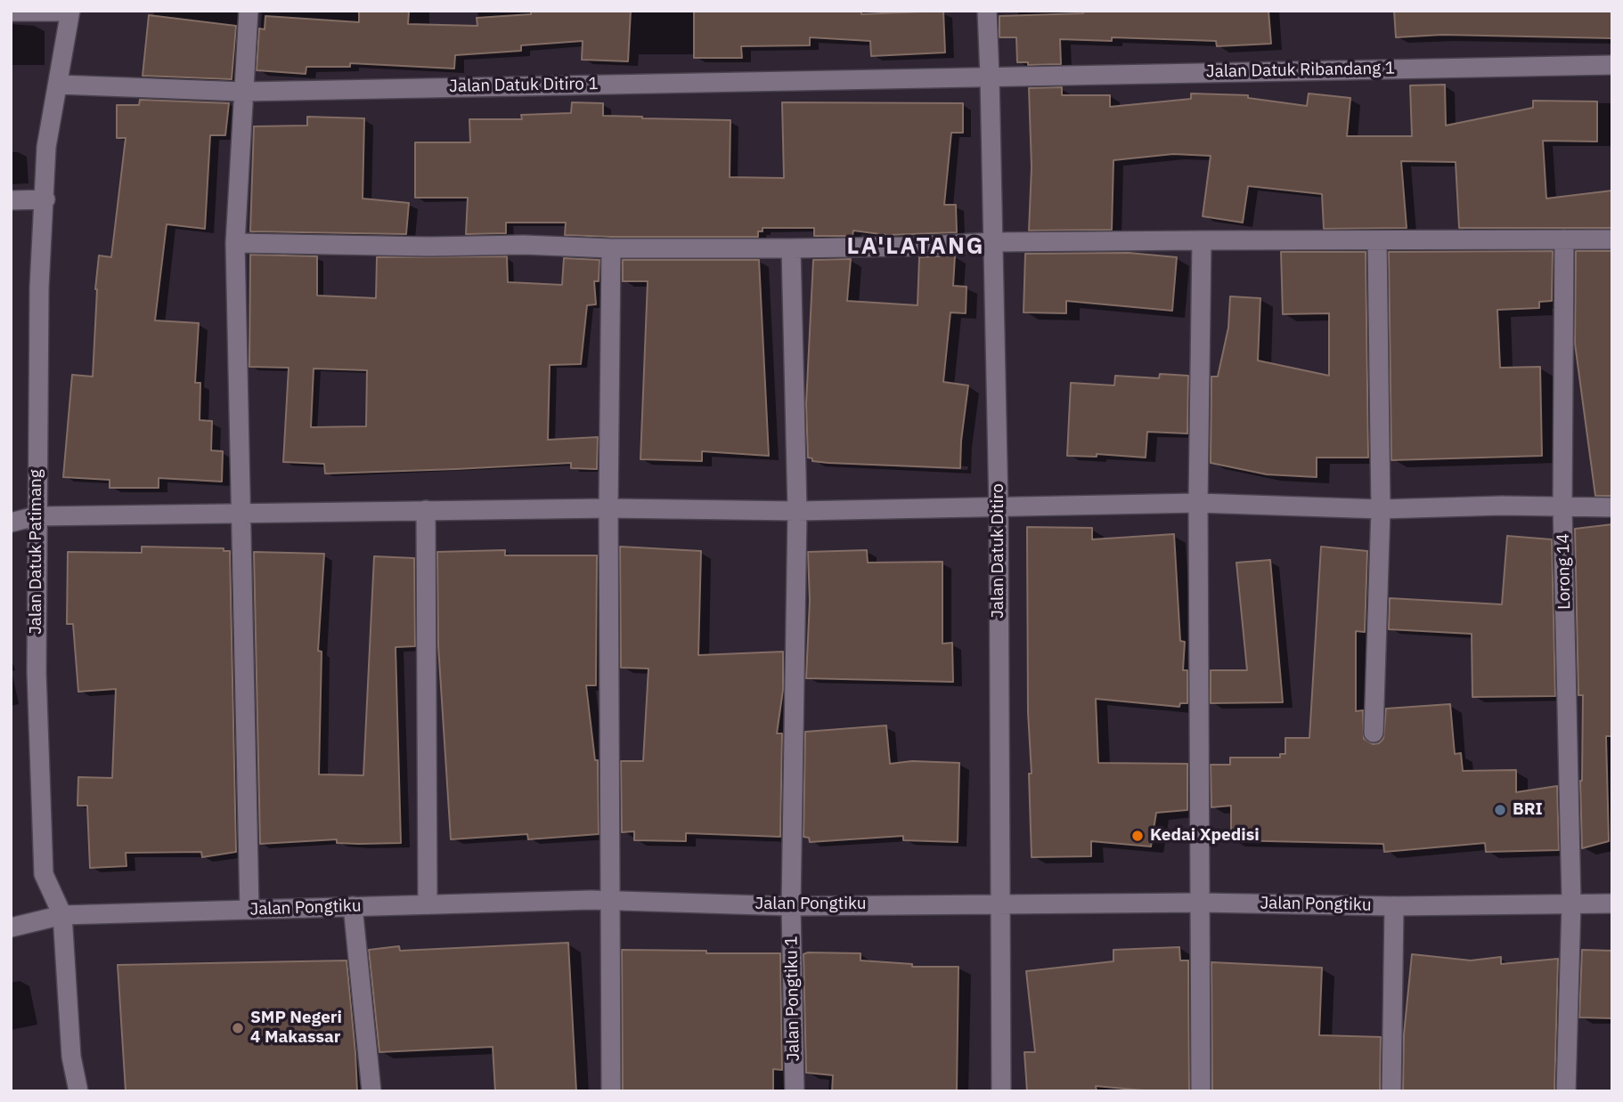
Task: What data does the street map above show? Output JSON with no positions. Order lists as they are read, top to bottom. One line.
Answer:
{"streets":{"street":["Jalan Datuk Ribandang 1","Jalan Datuk Ditiro 1","Jalan Datuk Ditiro","Jalan Datuk Patimang","Lorong 14","Jalan Pongtiku","Jalan Pongtiku 1"]},"crossings":[["Jalan Datuk Ribandang 1","Jalan Datuk Ditiro 1"],["Jalan Datuk Ribandang 1","Jalan Datuk Ditiro"],["Jalan Datuk Ditiro 1","Jalan Datuk Ditiro"],["Jalan Datuk Ditiro 1","Jalan Datuk Patimang"],["Jalan Datuk Ditiro","Jalan Pongtiku"],["Jalan Datuk Patimang","Jalan Pongtiku"],["Lorong 14","Jalan Pongtiku"],["Jalan Pongtiku","Jalan Pongtiku 1"]],"districts":["LA'LATANG"],"places":["BRI","Kedai Xpedisi","SMP Negeri 4 Makassar"]}
